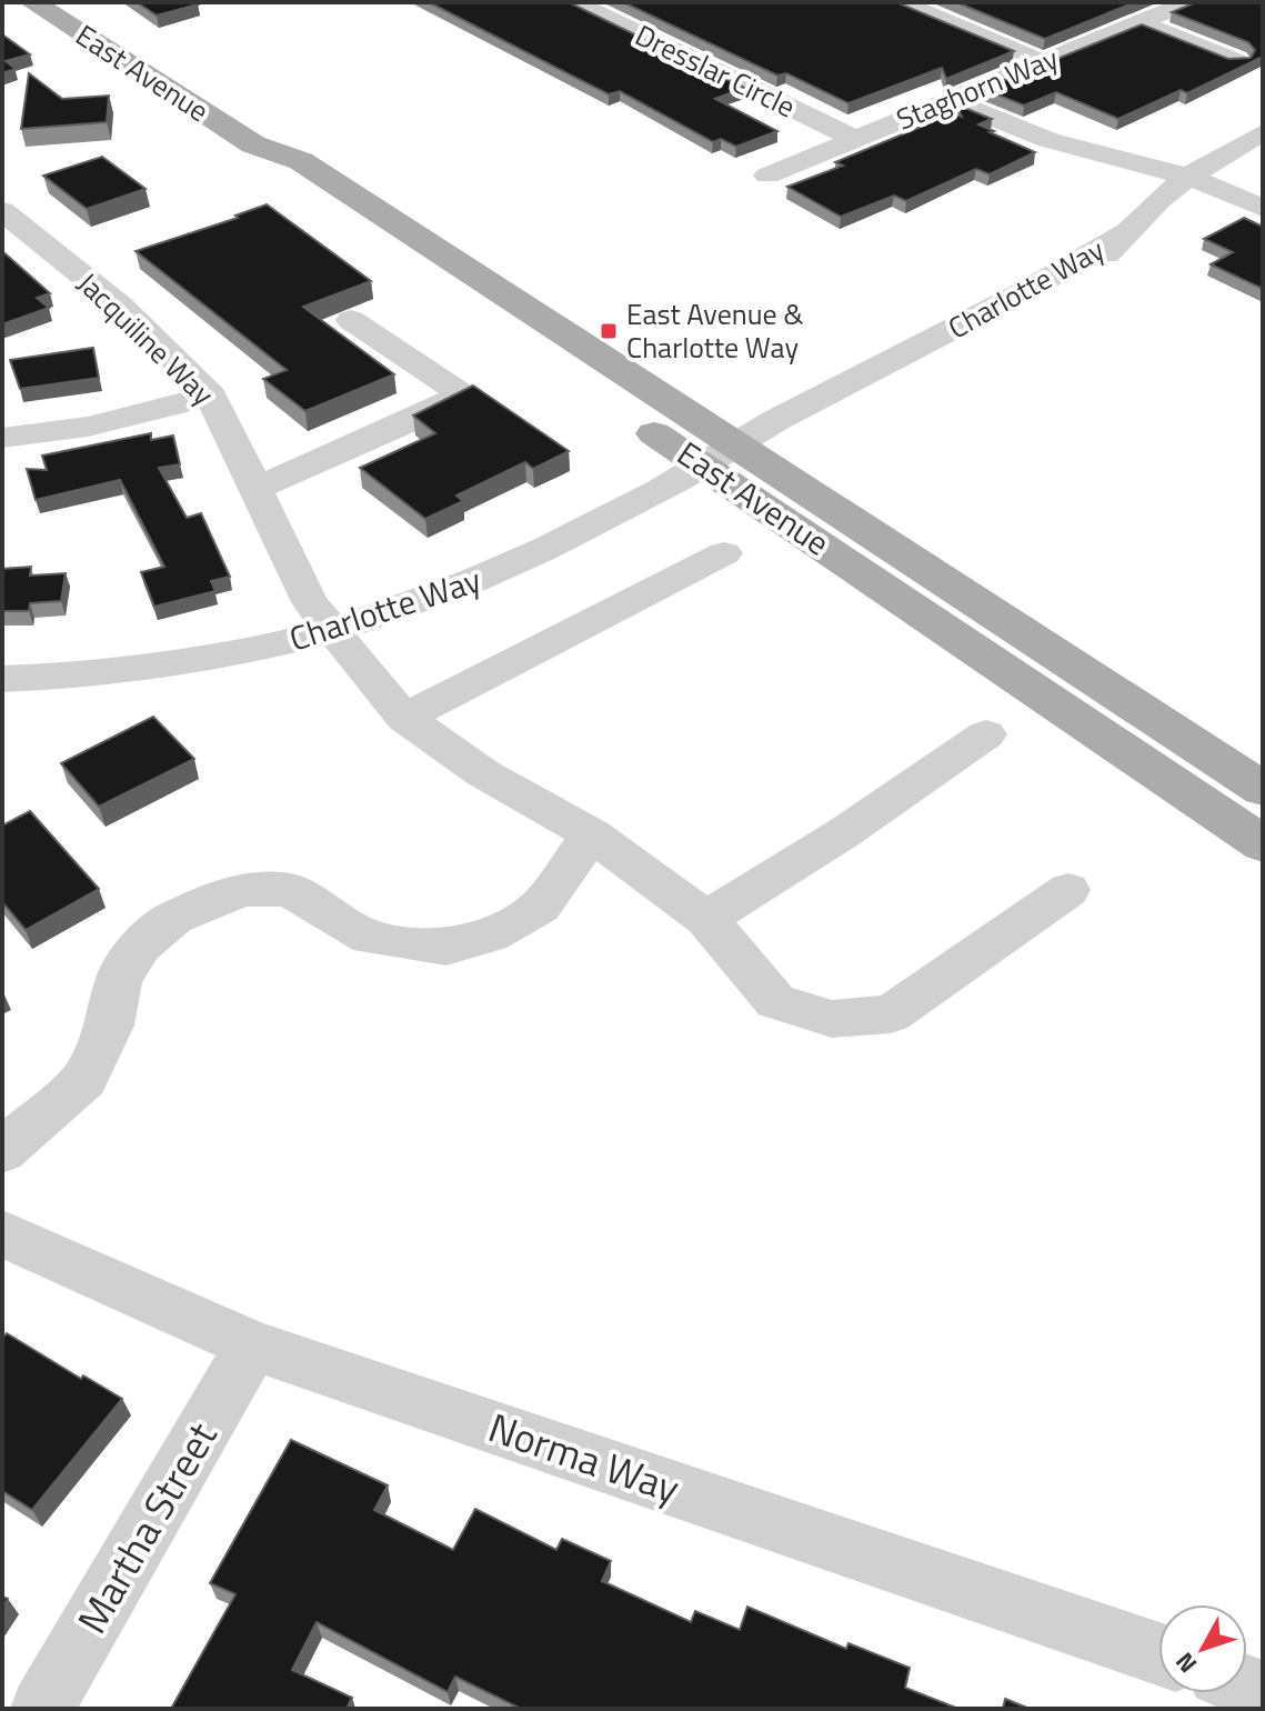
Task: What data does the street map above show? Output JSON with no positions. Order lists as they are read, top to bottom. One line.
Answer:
{"streets":{"main road":["East Avenue"],"street":["Dresslar Circle","Staghorn Way","Charlotte Way","Jacquiline Way","Norma Way","Martha Street"]},"crossings":[["Dresslar Circle","Staghorn Way"],["East Avenue","Charlotte Way"],["Charlotte Way","Jacquiline Way"],["Norma Way","Martha Street"]],"places":{"transit":["East Avenue & Charlotte Way"]},"north":"bottom left"}
